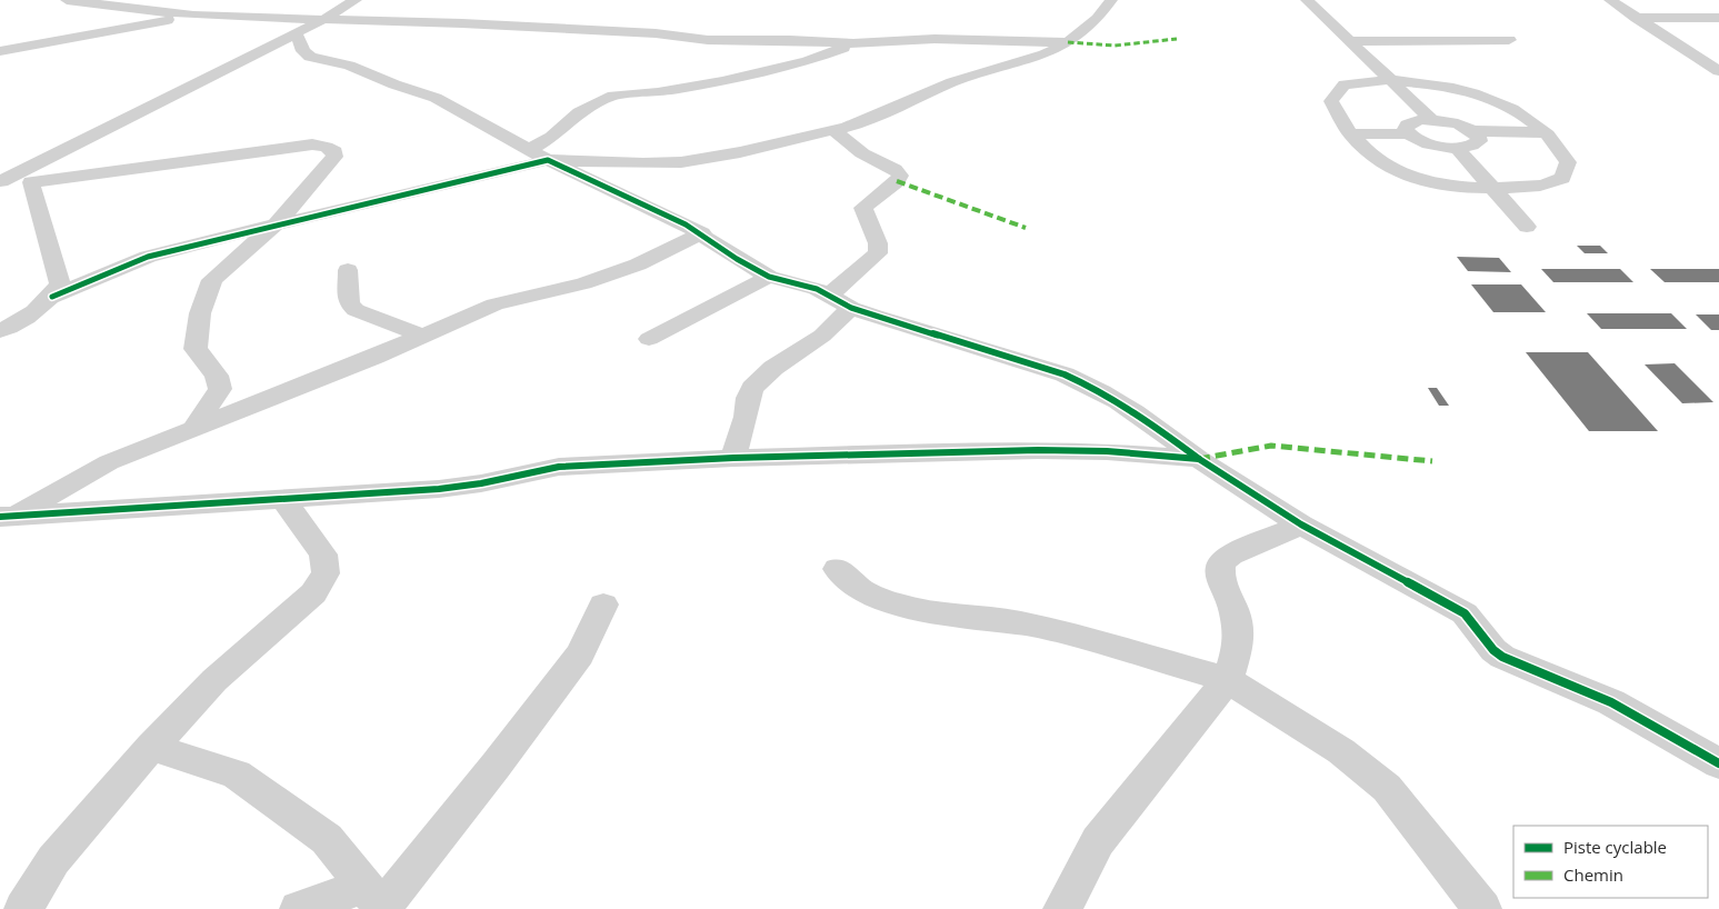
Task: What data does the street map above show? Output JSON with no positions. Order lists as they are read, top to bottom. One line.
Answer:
{"legend":["Piste cyclable","Chemin"]}
